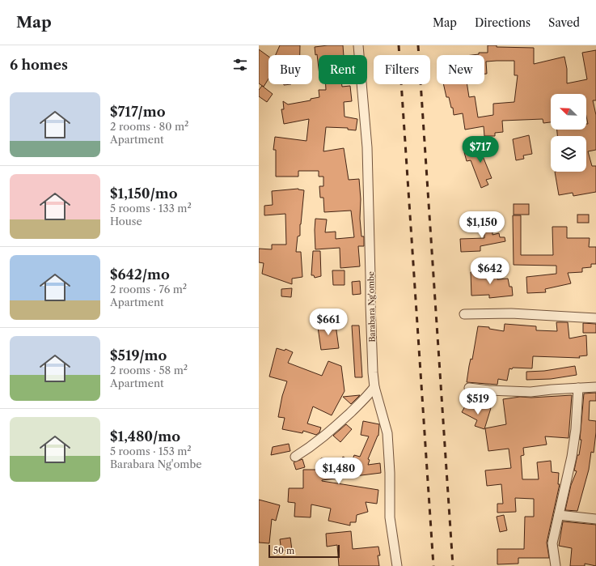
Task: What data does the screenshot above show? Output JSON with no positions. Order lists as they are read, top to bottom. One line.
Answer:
{"streets":{"street":["Barabara Ng'ombe"]},"scale_bar":"50 m","north":"top left","page":{"header":"Map","nav":["Map","Directions","Saved"],"heading":"6 homes","chip":["Buy","Rent","Filters","New"],"list":[{"name":"$717/mo","note":"2 rooms · 80 m² · Apartment"},{"name":"$1,150/mo","note":"5 rooms · 133 m² · House"},{"name":"$642/mo","note":"2 rooms · 76 m² · Apartment"},{"name":"$519/mo","note":"2 rooms · 58 m² · Apartment"},{"name":"$1,480/mo","note":"5 rooms · 153 m² · Barabara Ng'ombe"}],"price":["$717","$1,150","$642","$661","$519","$1,480"],"scale":"50 m"}}
